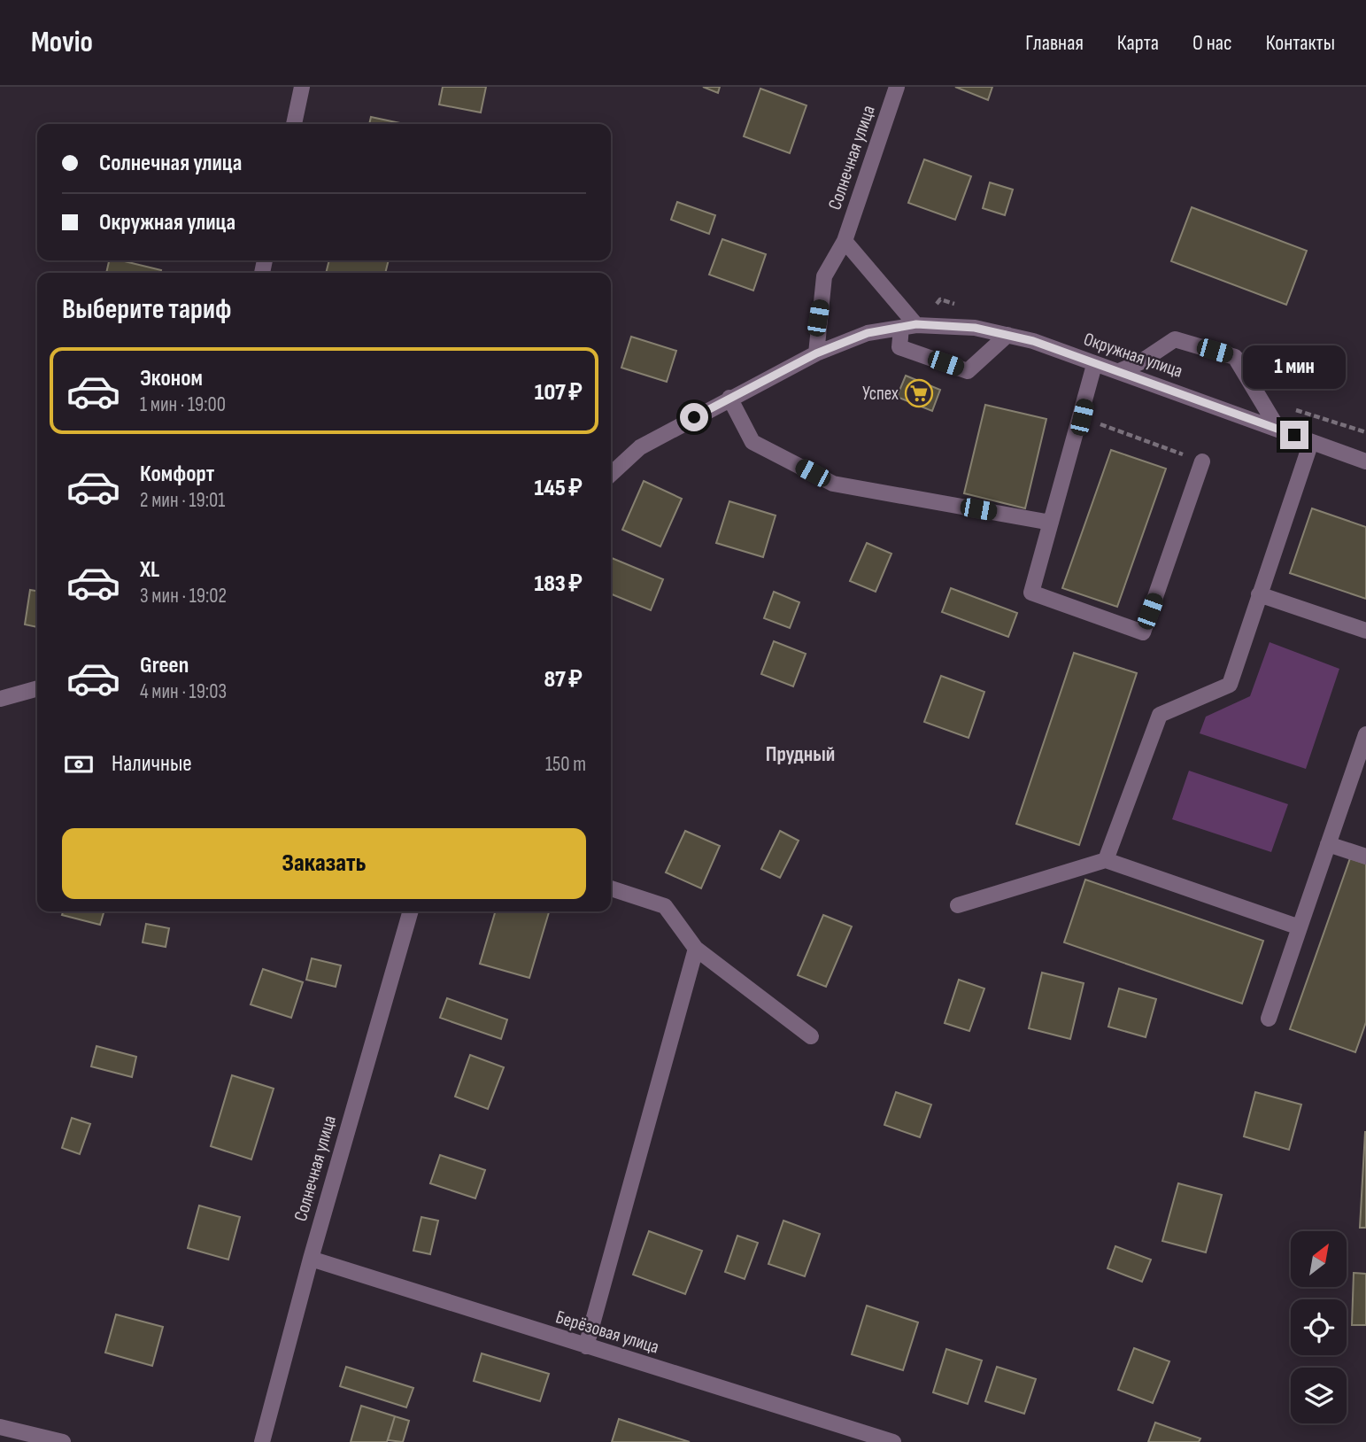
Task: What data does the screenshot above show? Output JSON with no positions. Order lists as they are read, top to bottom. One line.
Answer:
{"streets":{"street":["Солнечная улица","Окружная улица","Берёзовая улица"]},"crossings":[["Солнечная улица","Берёзовая улица"]],"districts":["Прудный"],"places":{"supermarket":["Успех"]},"north":"top right","page":{"header":"Movio","nav":["Главная","Карта","О нас","Контакты"],"banner":["Солнечная улица","Окружная улица"],"heading":"Выберите тариф","bubble":"1 мин","list":[{"name":"Эконом","note":"1 мин · 19:00","value":"107 ₽"},{"name":"Комфорт","note":"2 мин · 19:01","value":"145 ₽"},{"name":"XL","note":"3 мин · 19:02","value":"183 ₽"},{"name":"Green","note":"4 мин · 19:03","value":"87 ₽"}],"pay":["Наличные","150 m"],"buttons":"Заказать"}}
